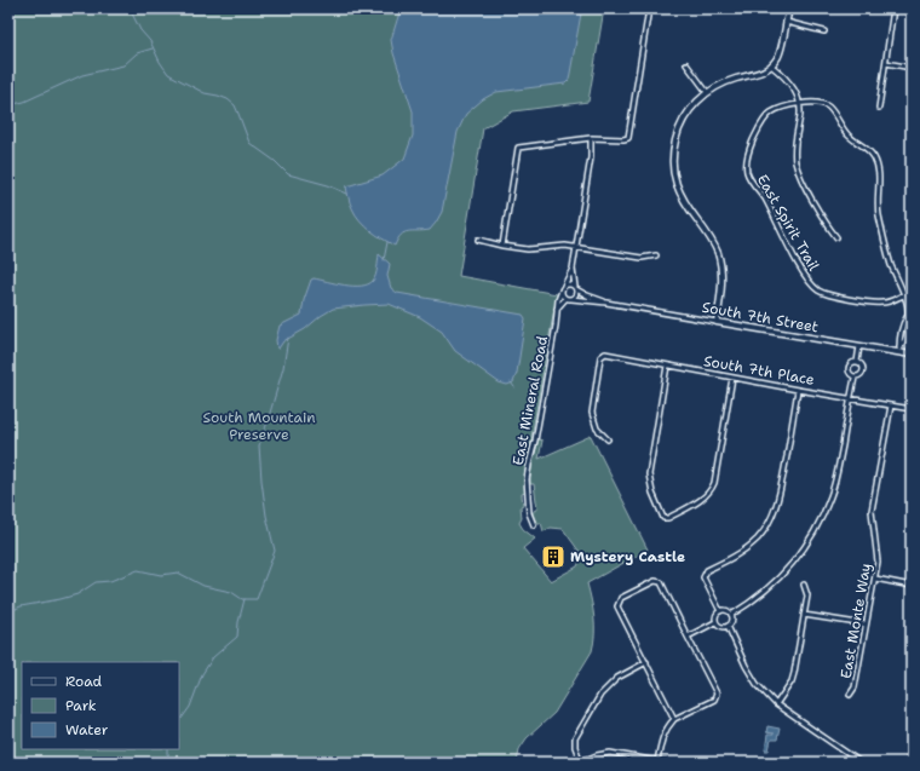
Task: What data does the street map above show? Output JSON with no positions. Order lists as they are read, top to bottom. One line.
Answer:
{"streets":{"street":["East Spirit Trail","South 7th Street","South 7th Place","East Mineral Road","East Monte Way"]},"crossings":[["South 7th Street","East Mineral Road"],["South 7th Place","East Monte Way"]],"parks":["South Mountain Preserve"],"places":{"building":["Mystery Castle"]},"legend":["Road","Park","Water"]}
